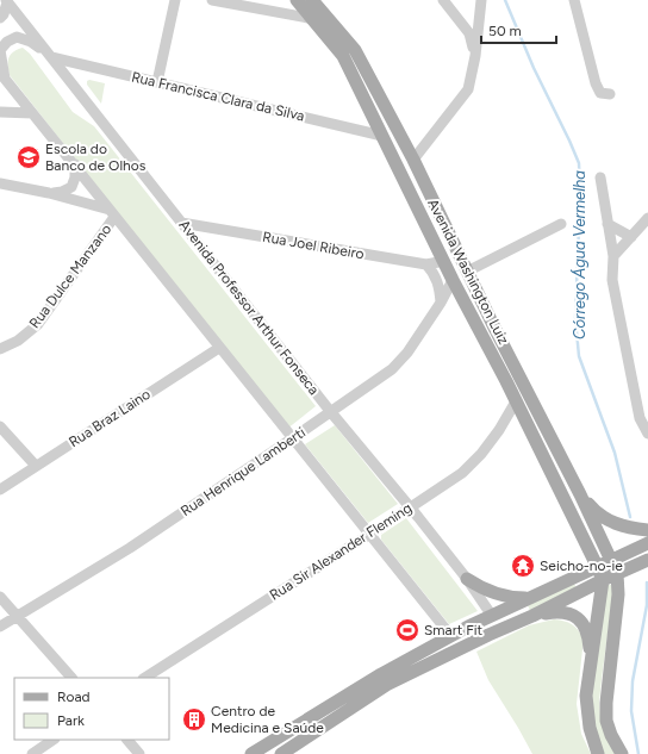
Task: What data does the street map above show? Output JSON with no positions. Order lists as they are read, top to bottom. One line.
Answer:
{"streets":{"main road":["Avenida Washington Luiz"],"street":["Rua Francisca Clara da Silva","Rua Joel Ribeiro","Rua Dulce Manzano","Avenida Professor Arthur Fonseca","Rua Braz Laino","Rua Henrique Lamberti","Rua Sir Alexander Fleming"]},"crossings":[["Rua Francisca Clara da Silva","Avenida Washington Luiz"],["Rua Francisca Clara da Silva","Avenida Professor Arthur Fonseca"],["Rua Joel Ribeiro","Avenida Washington Luiz"],["Rua Joel Ribeiro","Avenida Professor Arthur Fonseca"],["Avenida Washington Luiz","Rua Henrique Lamberti"],["Avenida Washington Luiz","Rua Sir Alexander Fleming"],["Avenida Professor Arthur Fonseca","Rua Henrique Lamberti"],["Avenida Professor Arthur Fonseca","Rua Sir Alexander Fleming"]],"water":["Córrego Água Vermelha"],"places":{"school or university":["Escola do Banco de Olhos"],"temple":["Seicho-no-ie"],"sports":["Smart Fit"],"building":["Centro de Medicina e Saúde"]},"legend":["Road","Park"],"scale_bar":"50 m"}
